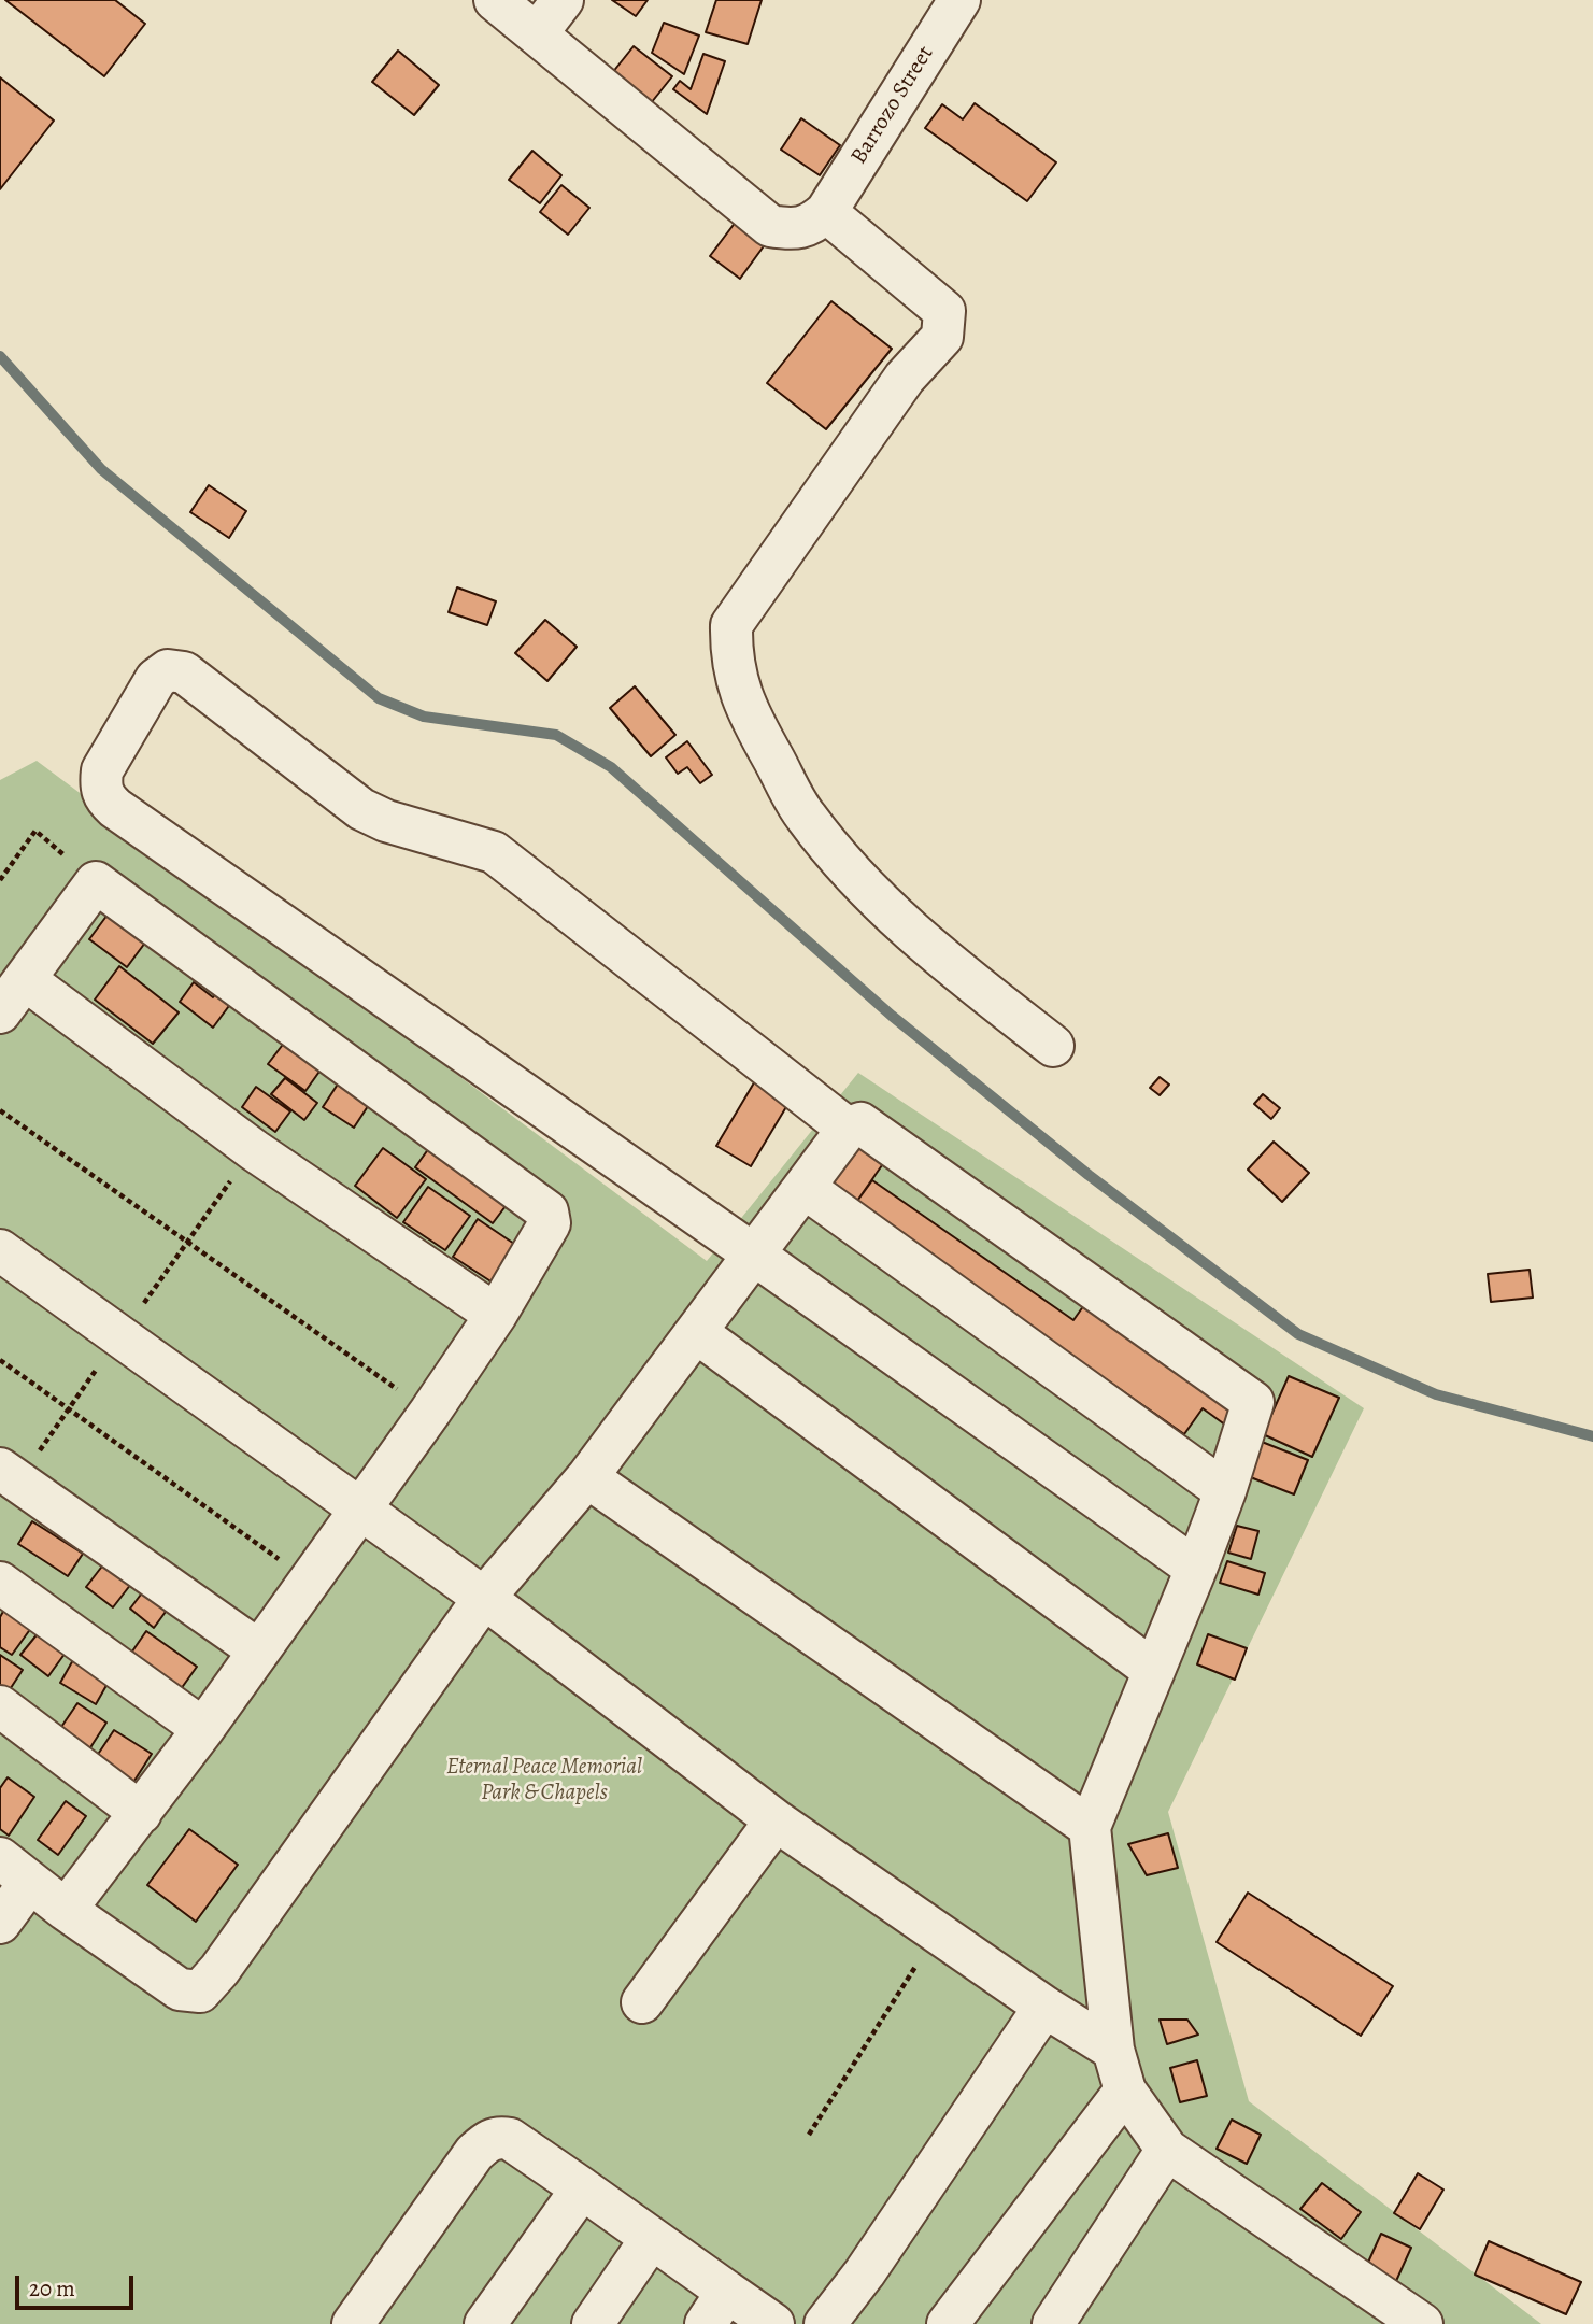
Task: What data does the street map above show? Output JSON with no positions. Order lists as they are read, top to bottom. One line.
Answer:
{"streets":{"street":["Barrozo Street"]},"parks":["Eternal Peace Memorial Park & Chapels"],"scale_bar":"20 m"}
